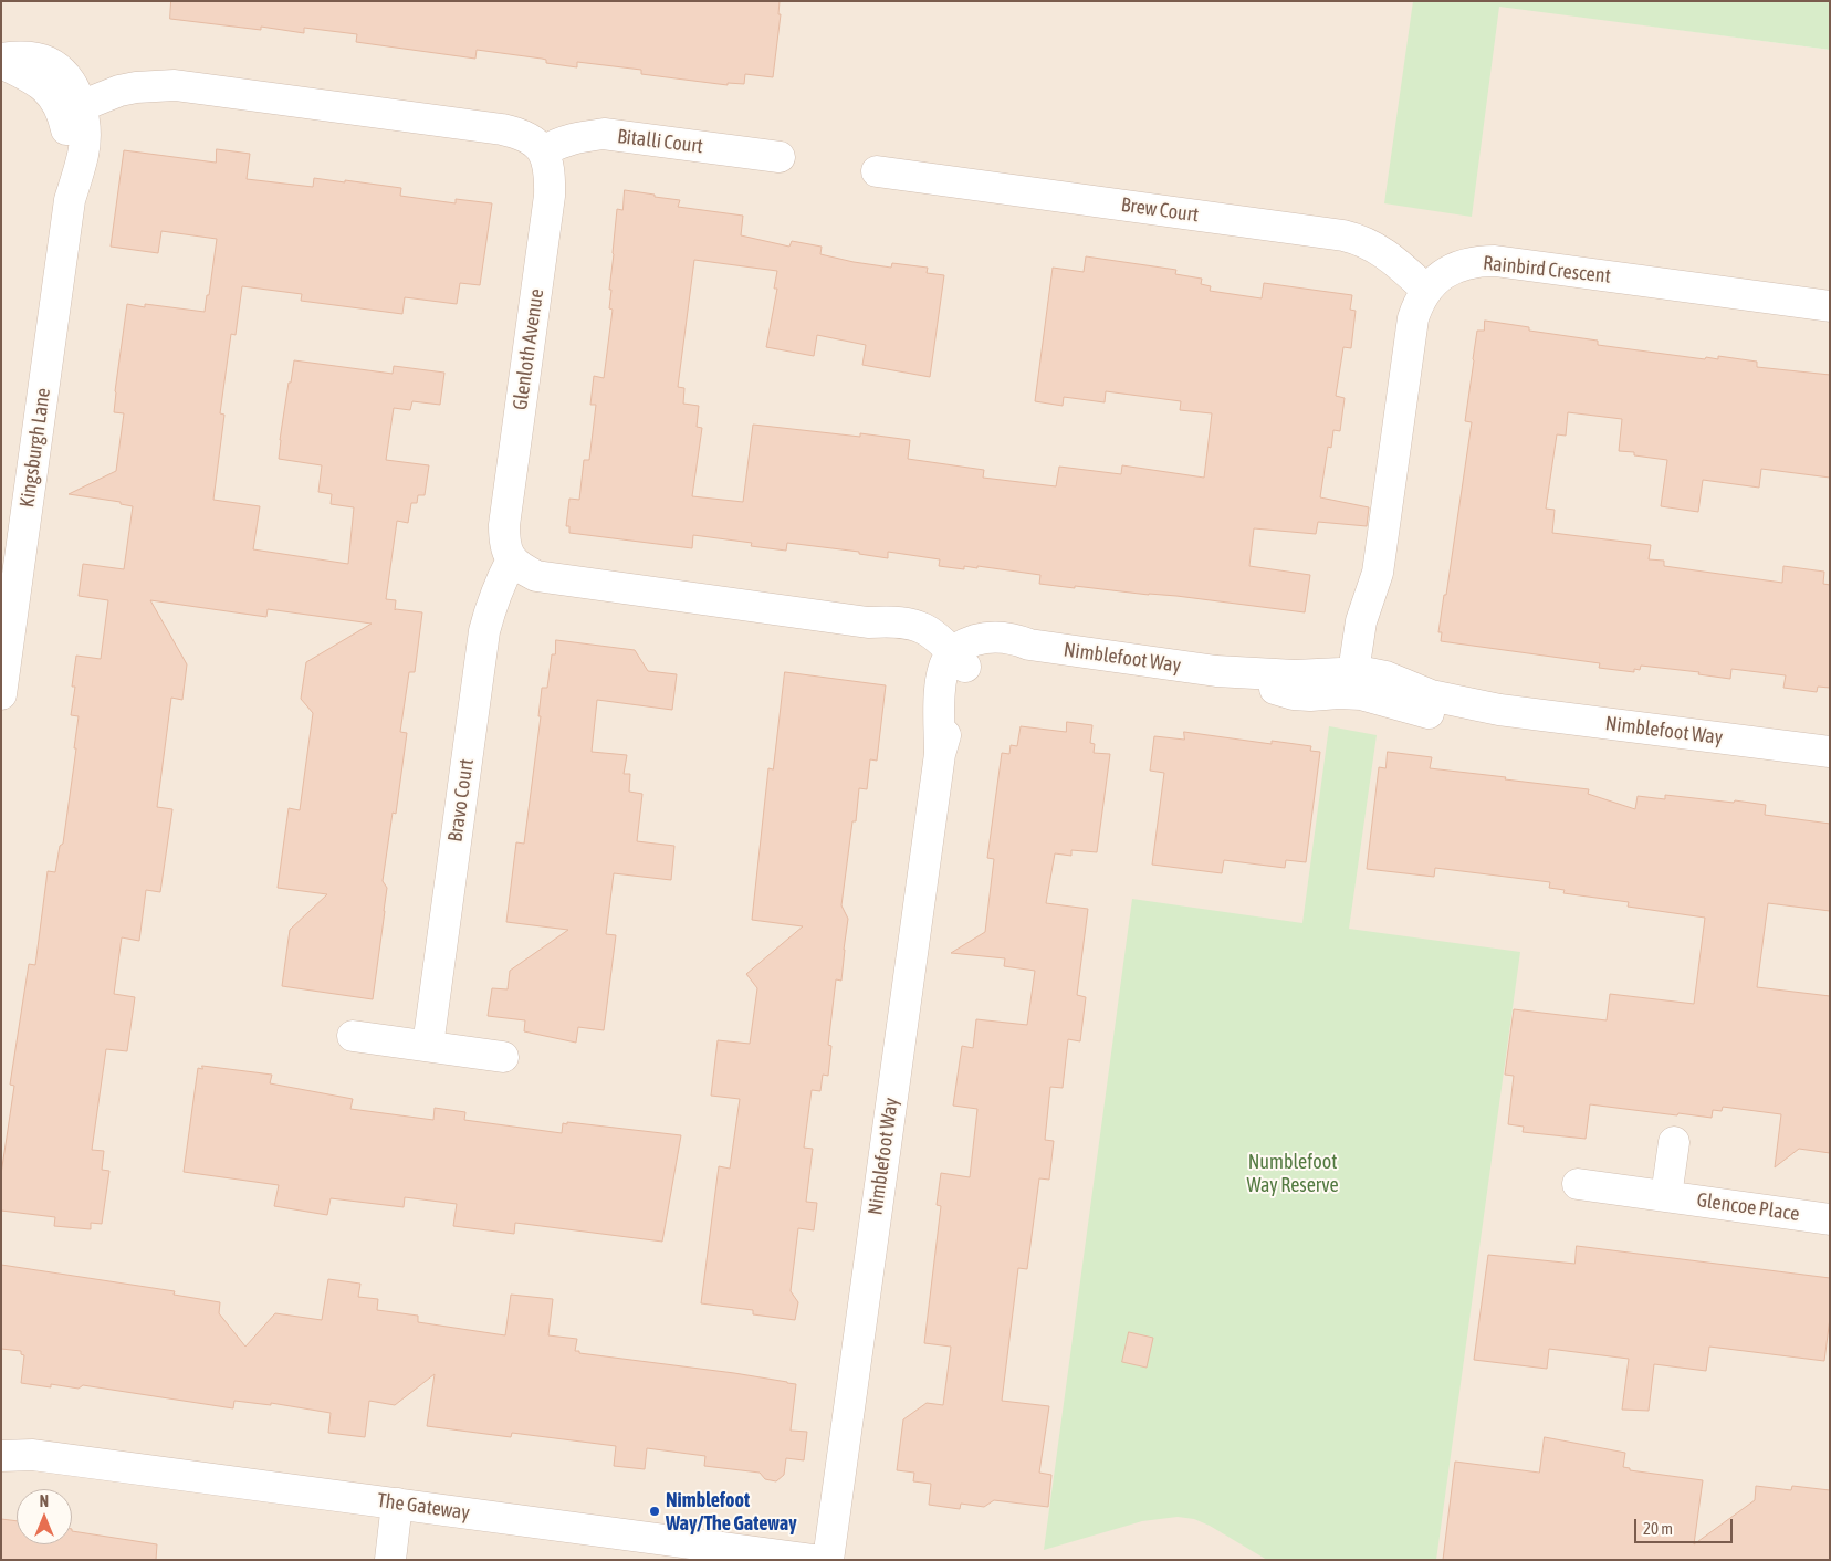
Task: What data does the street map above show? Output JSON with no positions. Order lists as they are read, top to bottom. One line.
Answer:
{"streets":{"street":["Bitalli Court","Brew Court","Rainbird Crescent","Glenloth Avenue","Kingsburgh Lane","Nimblefoot Way","Bravo Court","Glencoe Place","The Gateway"]},"crossings":[["Bitalli Court","Glenloth Avenue"],["Brew Court","Rainbird Crescent"],["Rainbird Crescent","Nimblefoot Way"],["Glenloth Avenue","Bravo Court"]],"parks":["Numblefoot Way Reserve"],"places":["Nimblefoot Way/The Gateway"],"scale_bar":"20 m","north":"top"}
